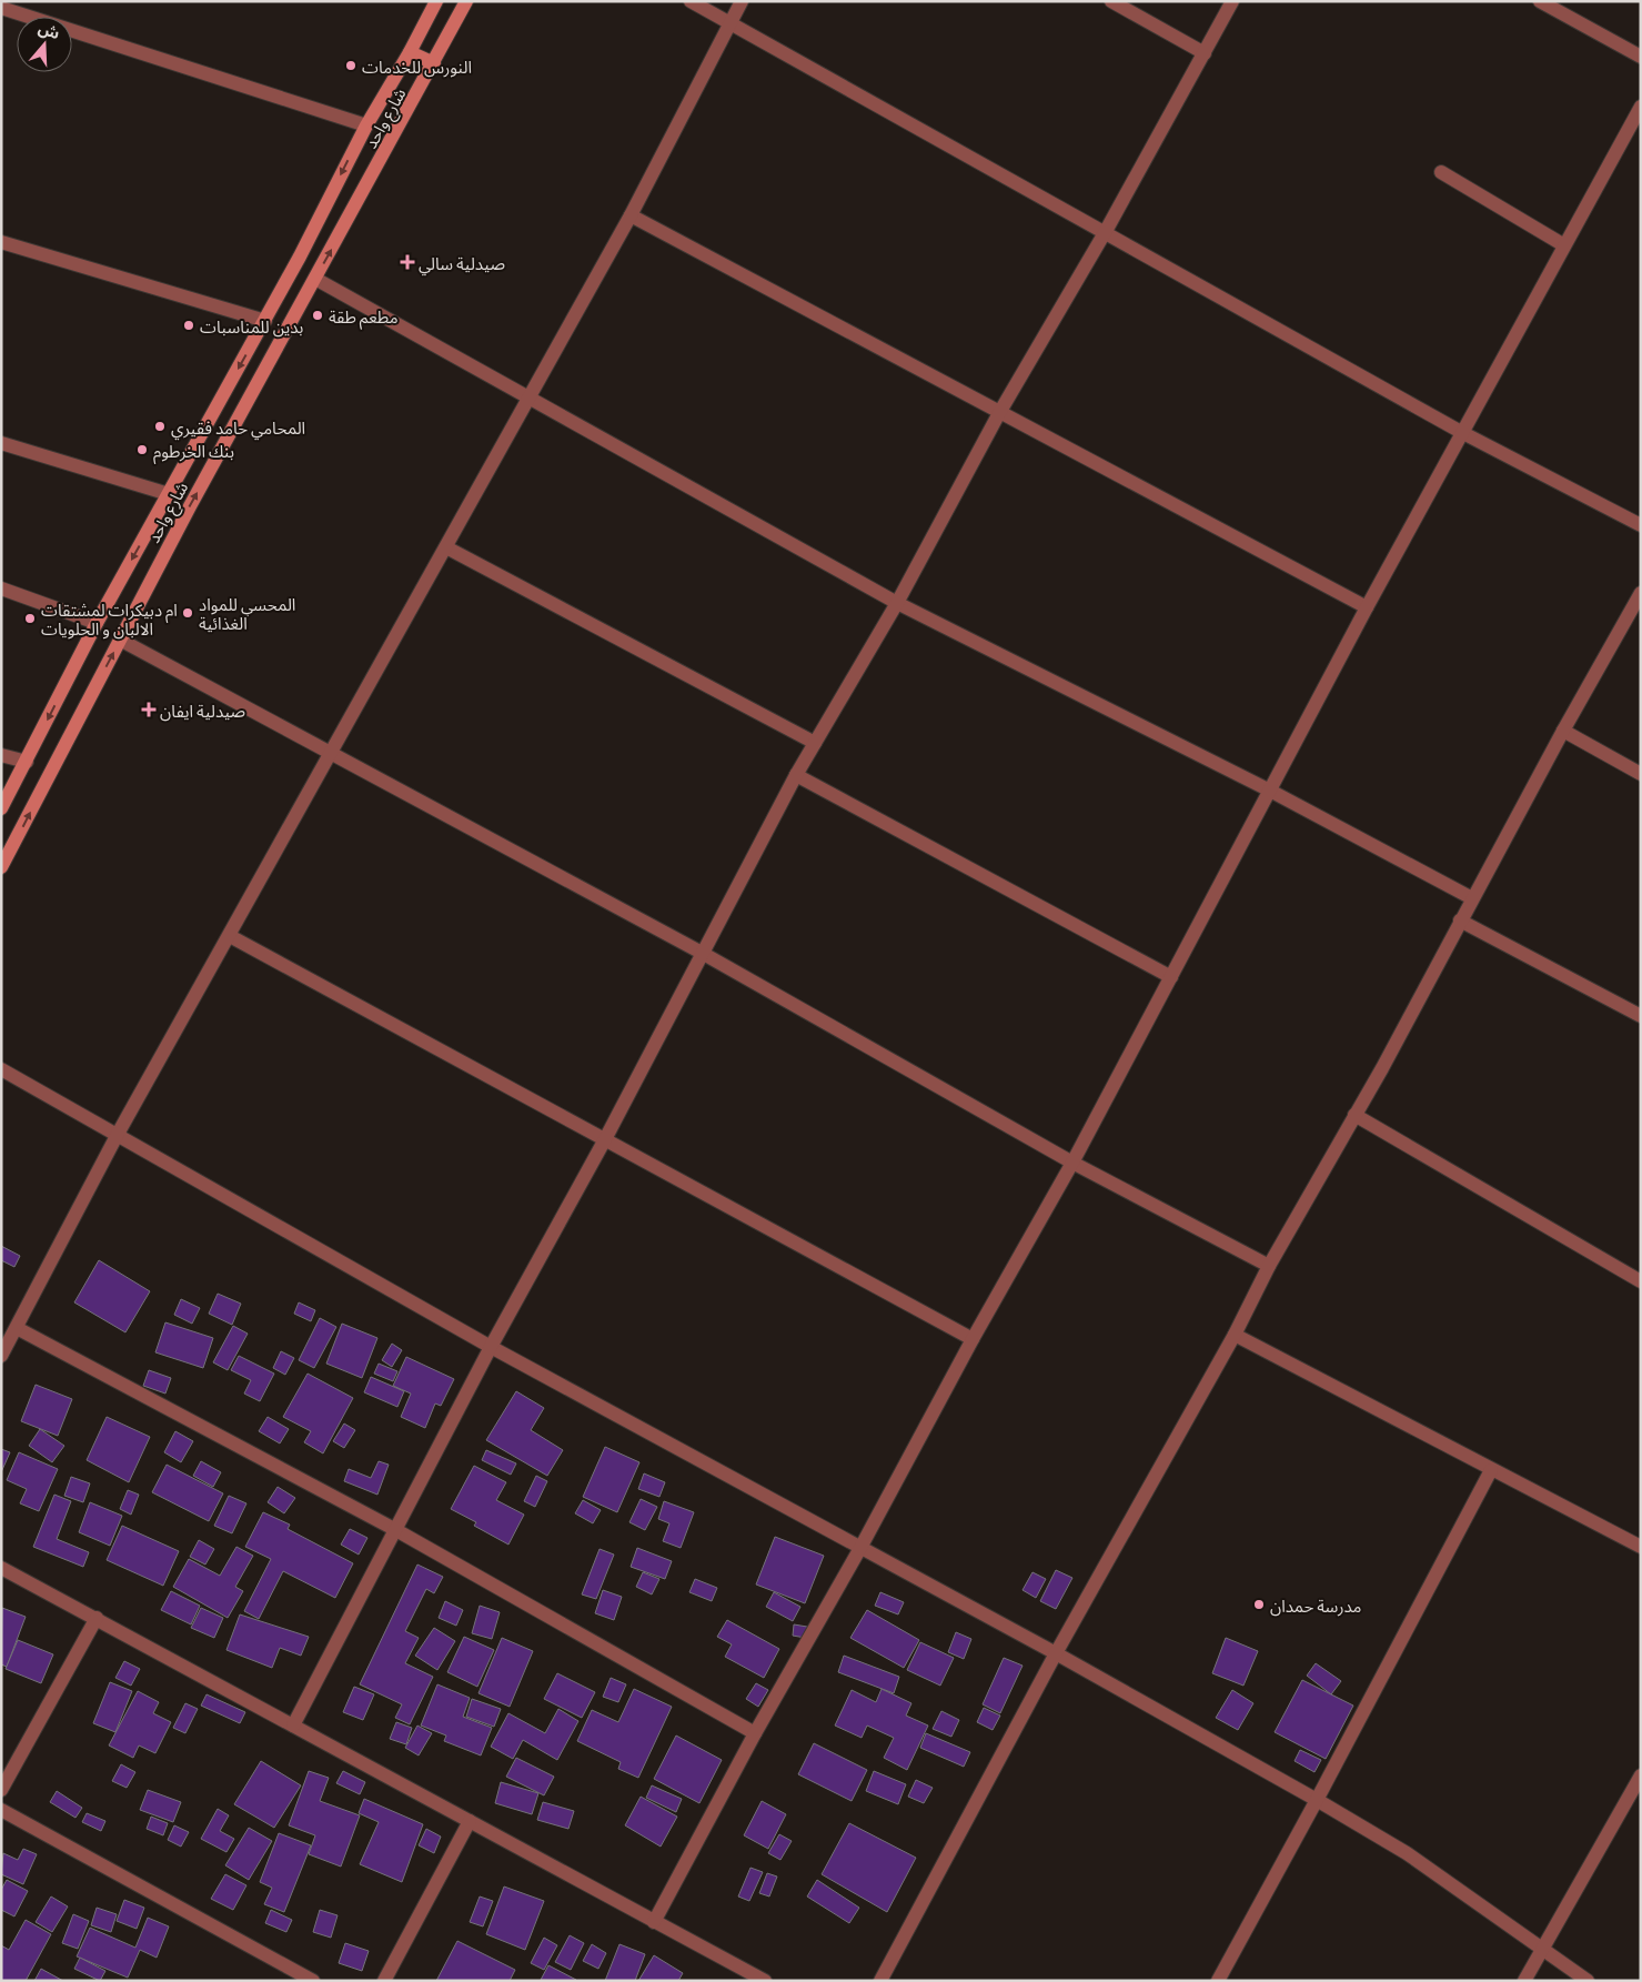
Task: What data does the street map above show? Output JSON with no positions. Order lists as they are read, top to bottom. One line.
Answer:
{"streets":{"street":["شارع واحد"]},"places":{"other":["النورس للخدمات","مطعم طقة","بدين للمناسبات","المحامي حامد فقيري","بنك الخرطوم","المحسي للمواد الغذائية","ام دبيكرات لمشتقات الالبان و الحلويات","مدرسة حمدان"],"health":["صيدلية سالي","صيدلية ايفان"]},"north":"top"}
